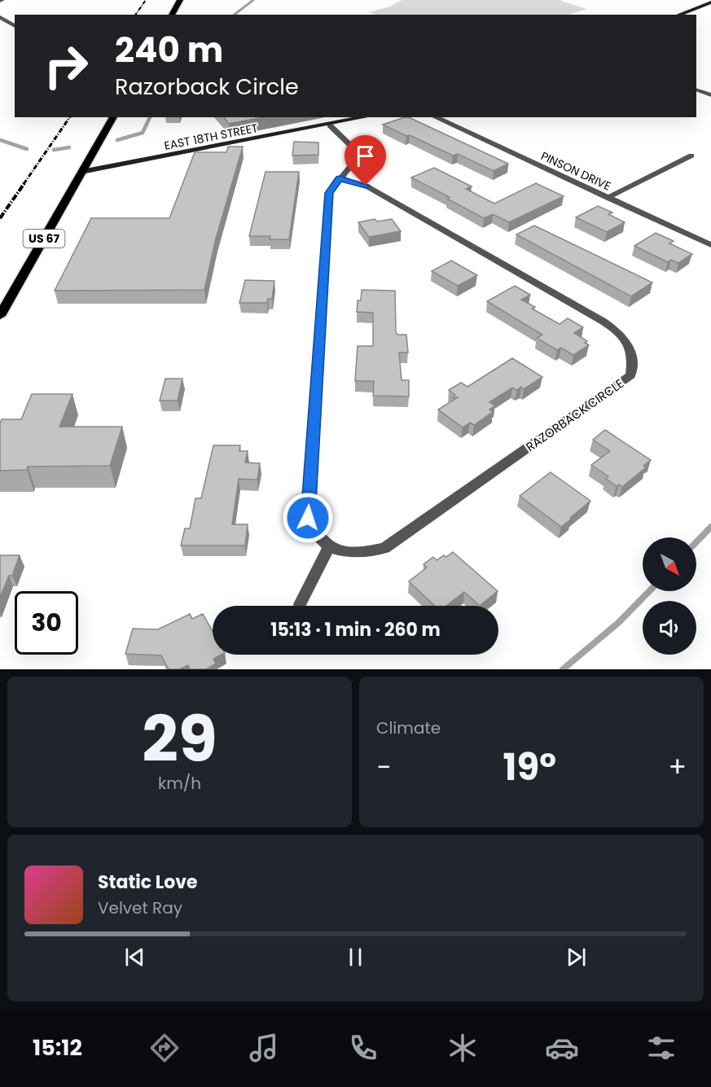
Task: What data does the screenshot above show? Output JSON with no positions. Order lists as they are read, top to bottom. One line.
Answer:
{"streets":{"main road":["US 67"],"street":["EAST 18TH STREET","PINSON DRIVE","RAZORBACK CIRCLE"]},"crossings":[["EAST 18TH STREET","US 67"]],"north":"bottom right","page":{"turn":["240 m","Razorback Circle"],"limit":"30","trip":"15:13 · 1 min · 260 m","tile":[["29","km/h"],"Climate"],"heat":["−","19°","+"],"song":["Static Love","Velvet Ray"],"tabs":"15:12"}}
